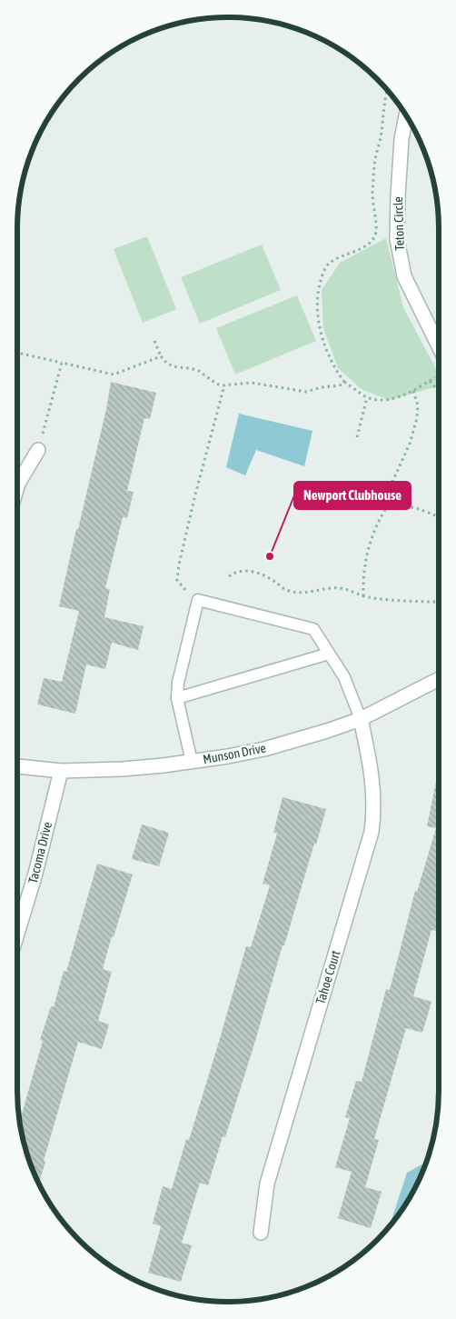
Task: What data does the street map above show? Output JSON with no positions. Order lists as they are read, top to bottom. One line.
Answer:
{"streets":{"street":["Teton Circle","Munson Drive","Tacoma Drive","Tahoe Court"]},"crossings":[["Munson Drive","Tacoma Drive"],["Munson Drive","Tahoe Court"]],"places":["Newport Clubhouse"]}
